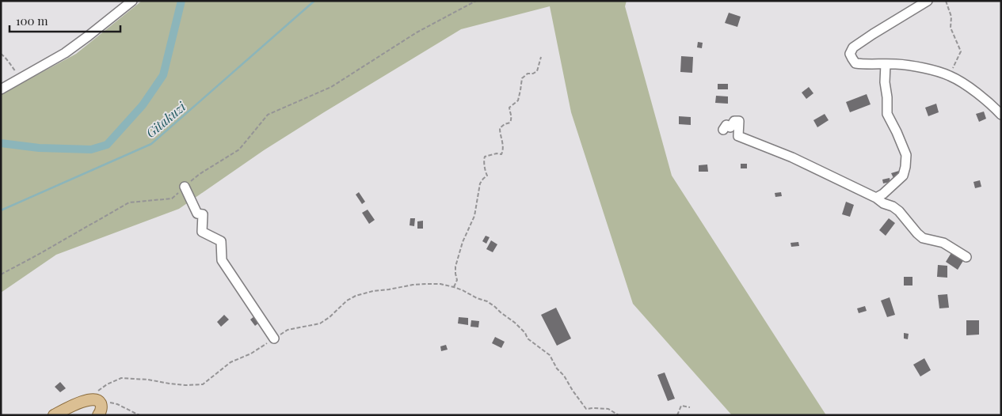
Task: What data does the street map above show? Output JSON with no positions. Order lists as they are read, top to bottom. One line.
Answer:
{"water":["Gitakuzi"],"scale_bar":"100 m"}
